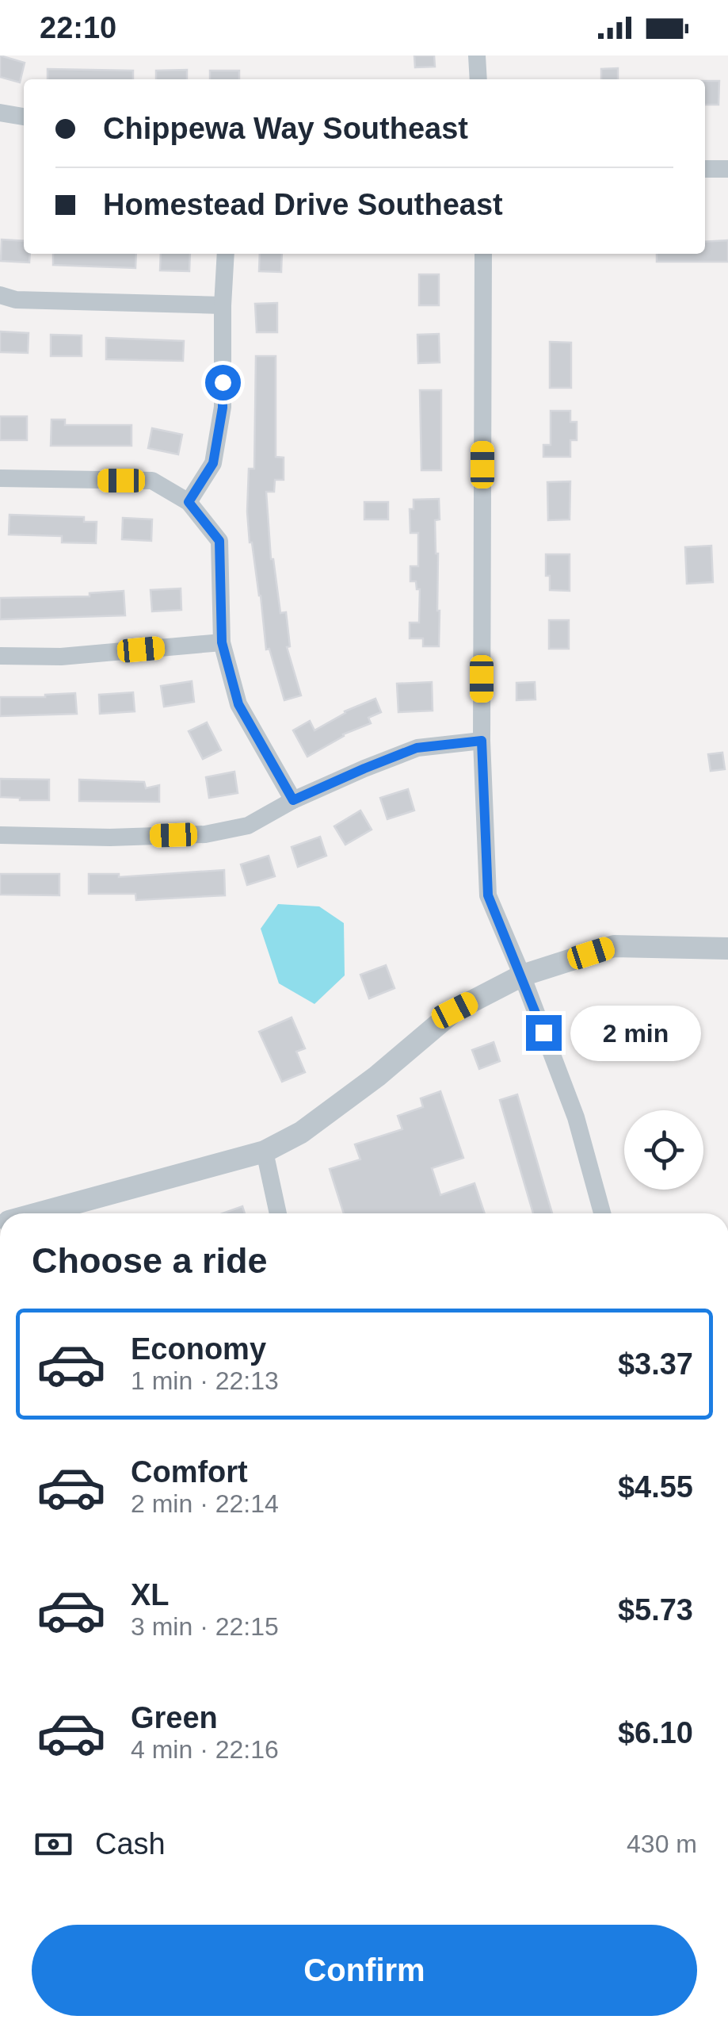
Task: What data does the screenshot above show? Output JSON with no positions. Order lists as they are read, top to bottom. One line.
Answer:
{"page":{"status":"22:10","banner":["Chippewa Way Southeast","Homestead Drive Southeast"],"bubble":"2 min","heading":"Choose a ride","list":[{"name":"Economy","note":"1 min · 22:13","value":"$3.37"},{"name":"Comfort","note":"2 min · 22:14","value":"$4.55"},{"name":"XL","note":"3 min · 22:15","value":"$5.73"},{"name":"Green","note":"4 min · 22:16","value":"$6.10"}],"pay":["Cash","430 m"],"buttons":"Confirm"}}
